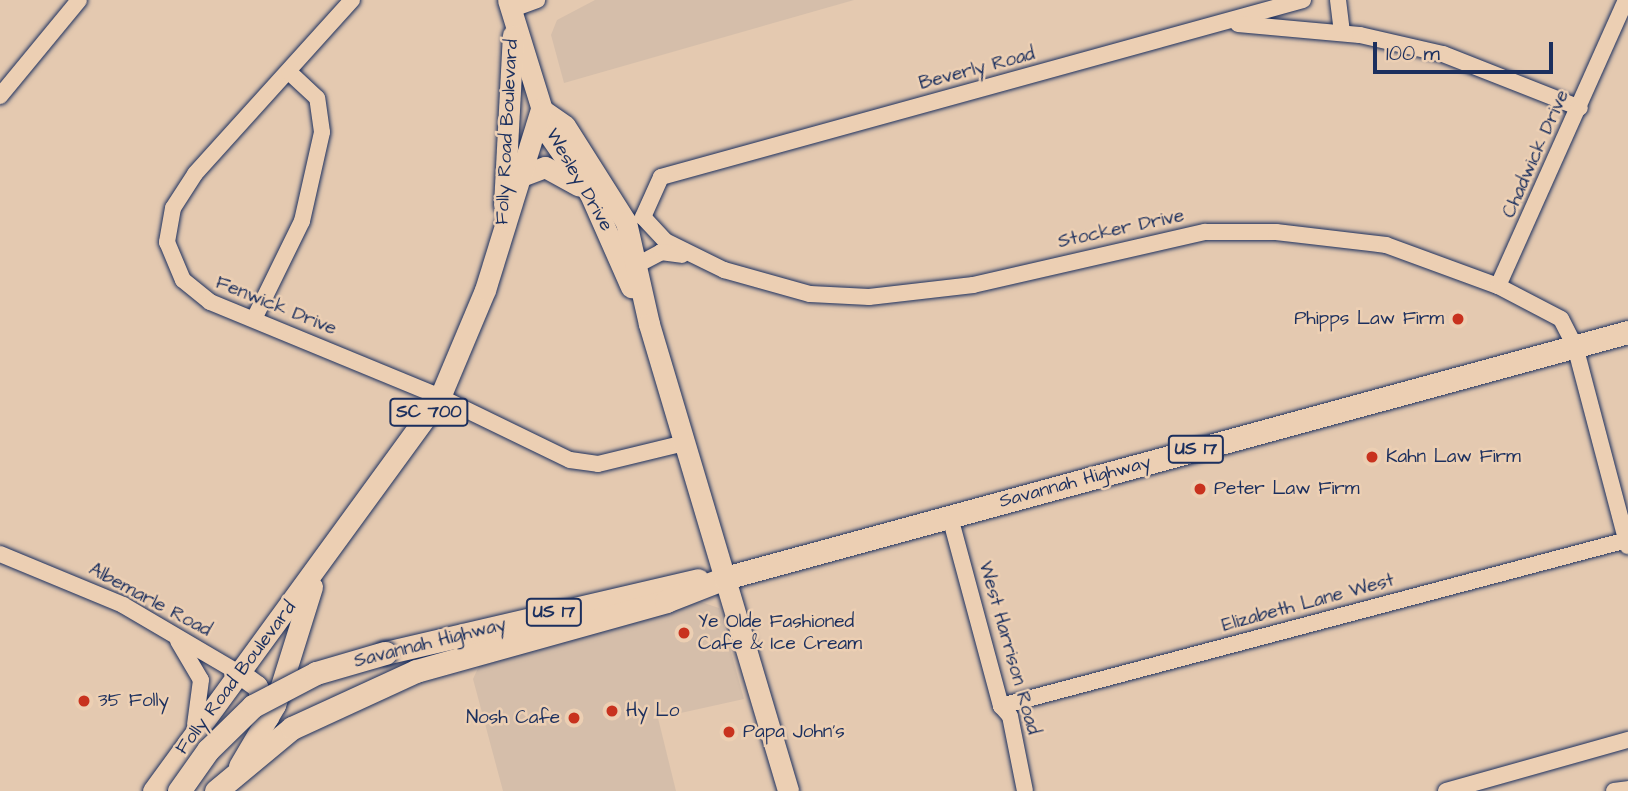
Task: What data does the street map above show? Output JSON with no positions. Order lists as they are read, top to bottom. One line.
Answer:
{"streets":{"highway":["US 17","Savannah Highway"],"main road":["Folly Road Boulevard","Wesley Drive","SC 700"],"street":["Beverly Road","Chadwick Drive","Stocker Drive","Fenwick Drive","Albemarle Road","Elizabeth Lane West","West Harrison Road"]},"crossings":[["Beverly Road","Stocker Drive"],["Folly Road Boulevard","Wesley Drive"],["Folly Road Boulevard","Fenwick Drive"],["Folly Road Boulevard","Savannah Highway"],["Folly Road Boulevard","Albemarle Road"],["Chadwick Drive","Stocker Drive"],["Wesley Drive","Stocker Drive"],["Wesley Drive","Fenwick Drive"],["Wesley Drive","Savannah Highway"],["Stocker Drive","Savannah Highway"],["Stocker Drive","Elizabeth Lane West"],["Savannah Highway","West Harrison Road"],["Elizabeth Lane West","West Harrison Road"]],"places":["Phipps Law Firm","Kahn Law Firm","Peter Law Firm","Ye Olde Fashioned Cafe & Ice Cream","35 Folly","Hy Lo","Nosh Cafe","Papa John's"],"scale_bar":"100 m"}
